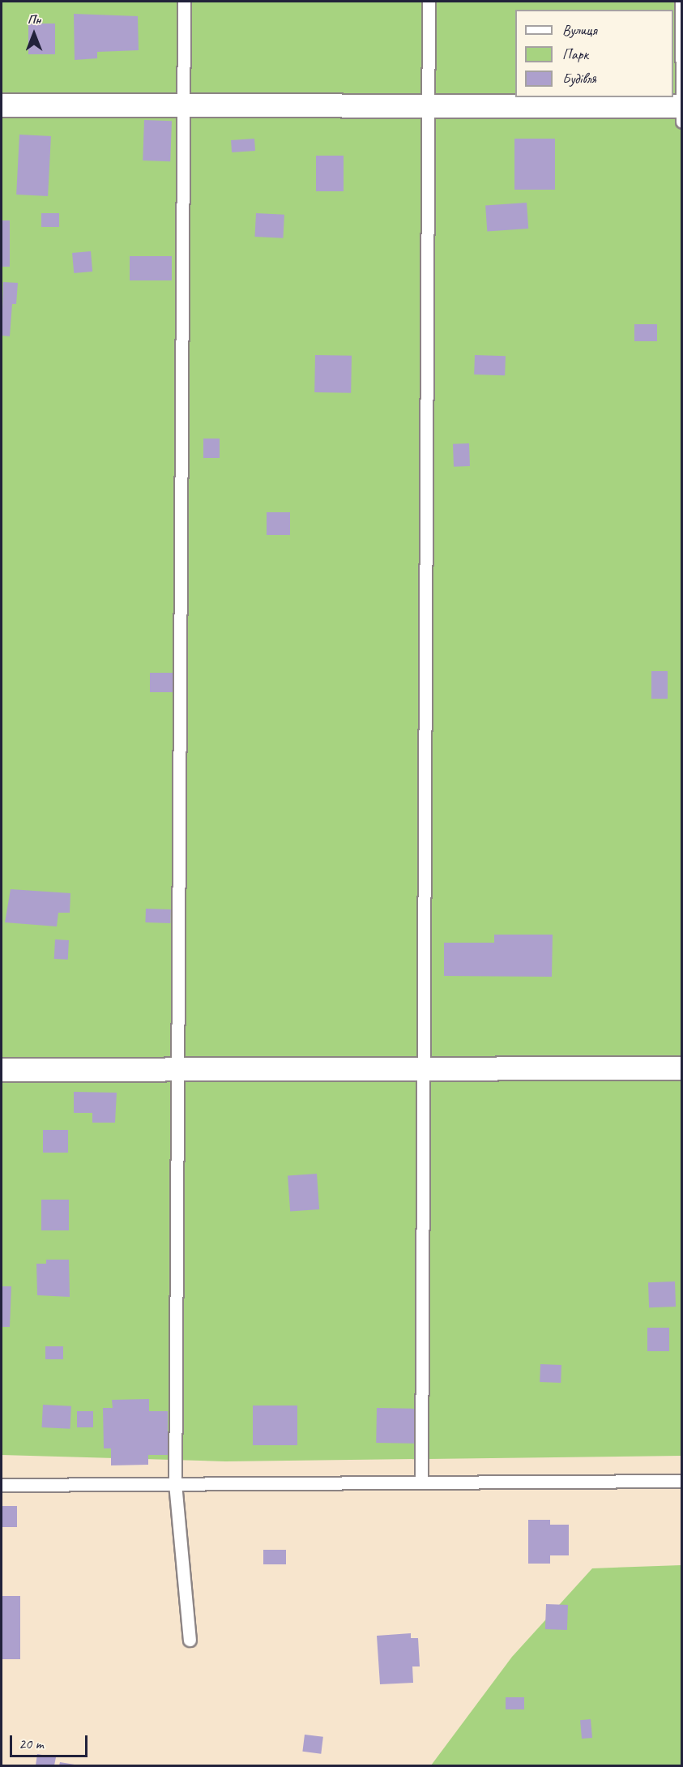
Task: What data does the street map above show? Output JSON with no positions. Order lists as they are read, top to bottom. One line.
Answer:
{"legend":["Вулиця","Парк","Будівля"],"scale_bar":"20 m","north":"top"}
